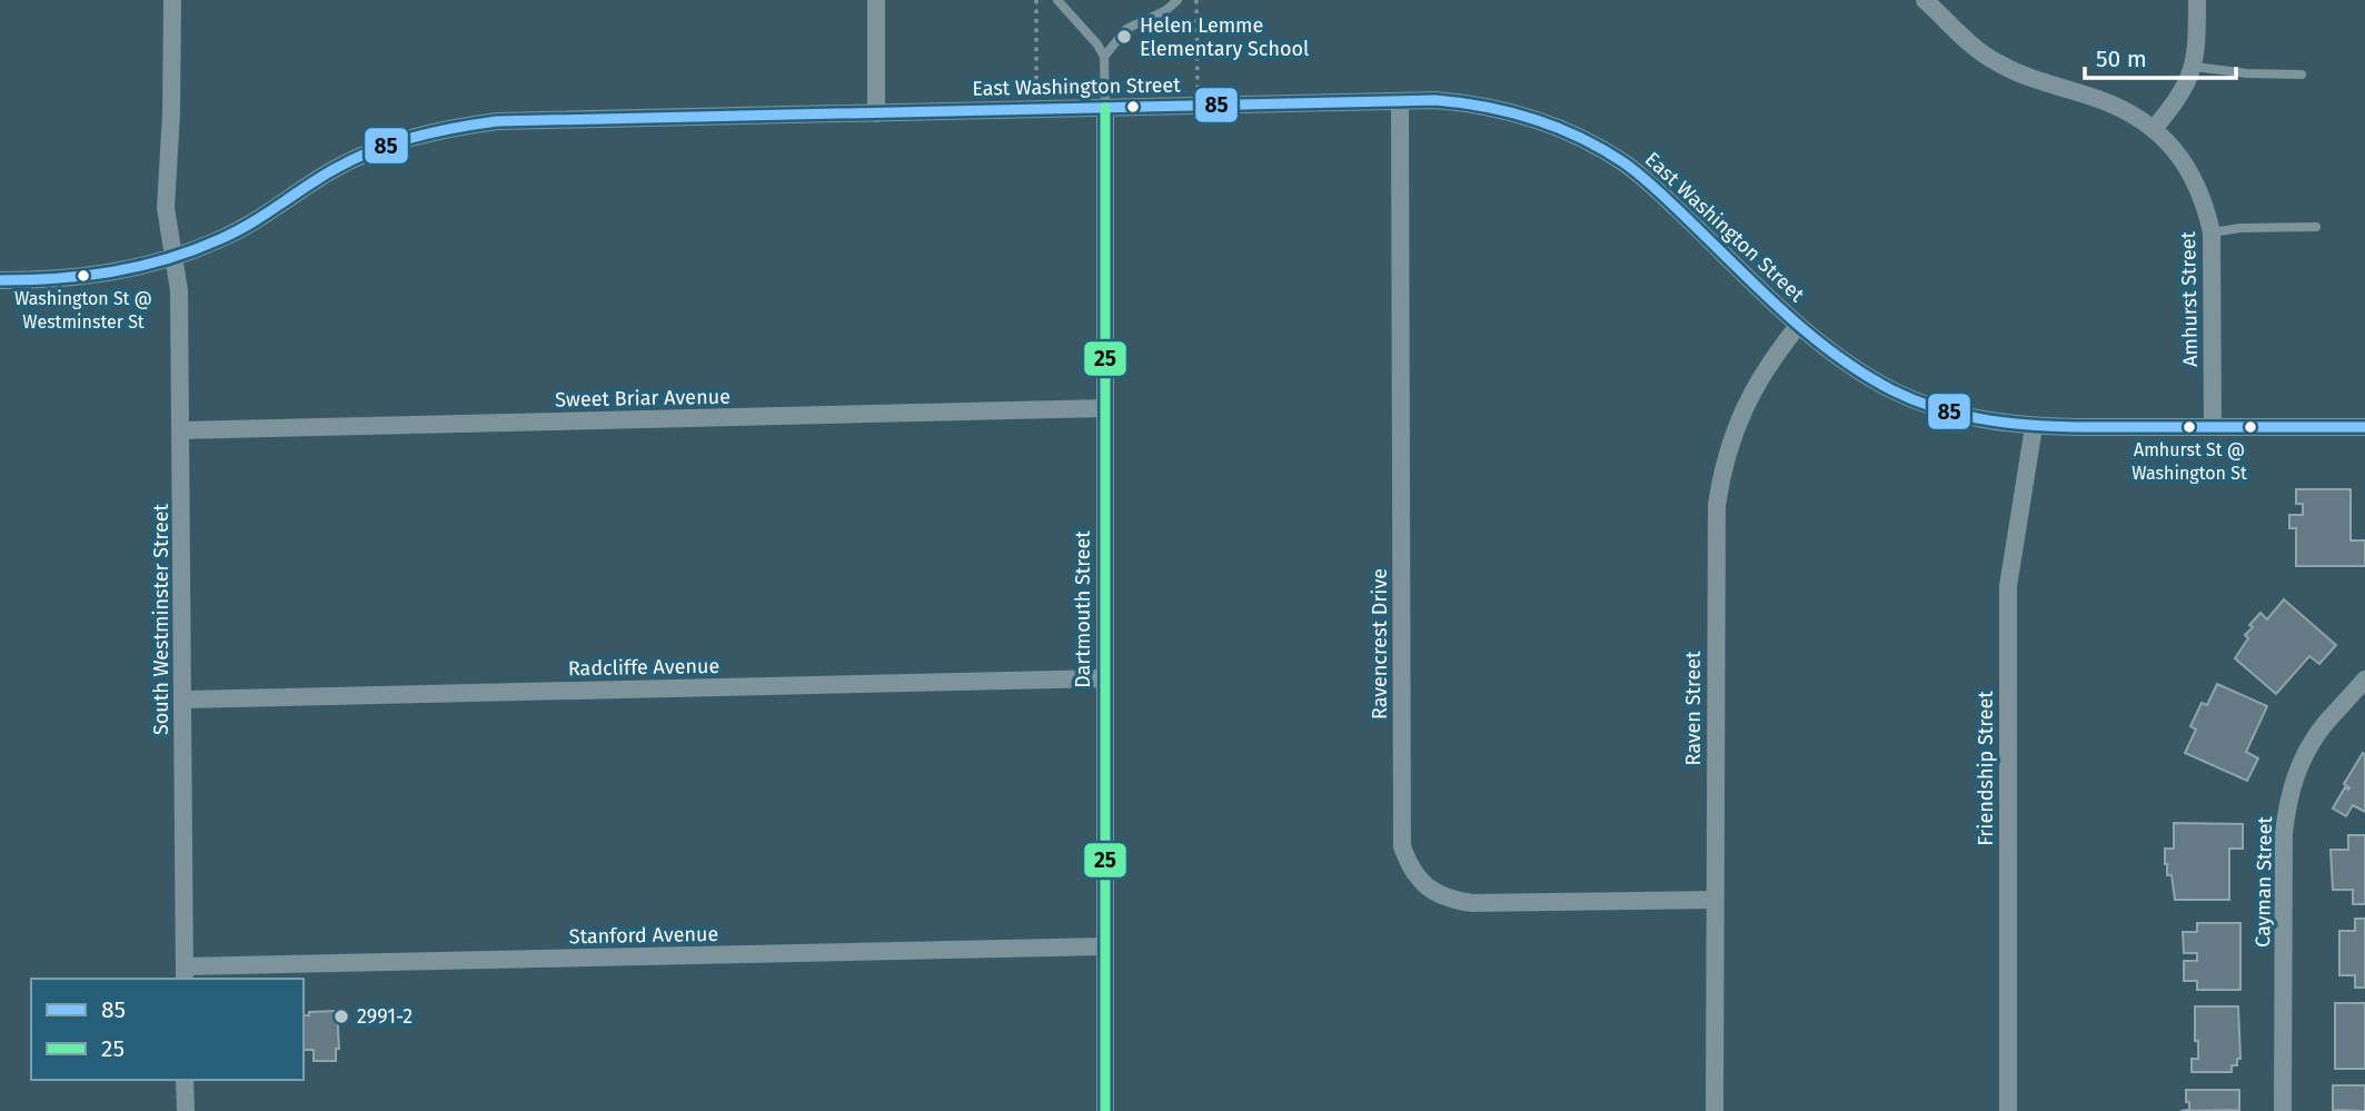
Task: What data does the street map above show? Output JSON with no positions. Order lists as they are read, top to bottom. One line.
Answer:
{"streets":{"street":["East Washington Street","Amhurst Street","Sweet Briar Avenue","Dartmouth Street","South Westminster Street","Ravencrest Drive","Radcliffe Avenue","Raven Street","Friendship Street","Cayman Street","Stanford Avenue"]},"crossings":[["East Washington Street","Amhurst Street"],["East Washington Street","Dartmouth Street"],["East Washington Street","South Westminster Street"],["East Washington Street","Ravencrest Drive"],["East Washington Street","Raven Street"],["East Washington Street","Friendship Street"],["Sweet Briar Avenue","Dartmouth Street"],["Sweet Briar Avenue","South Westminster Street"],["Dartmouth Street","Radcliffe Avenue"],["Dartmouth Street","Stanford Avenue"],["South Westminster Street","Radcliffe Avenue"],["South Westminster Street","Stanford Avenue"],["Ravencrest Drive","Raven Street"]],"places":["Helen Lemme Elementary School","Washington St @ Westminster St","Amhurst St @ Washington St","2991-2"],"lines":["transit line 85","transit line 25"],"legend":["85","25"],"scale_bar":"50 m"}
